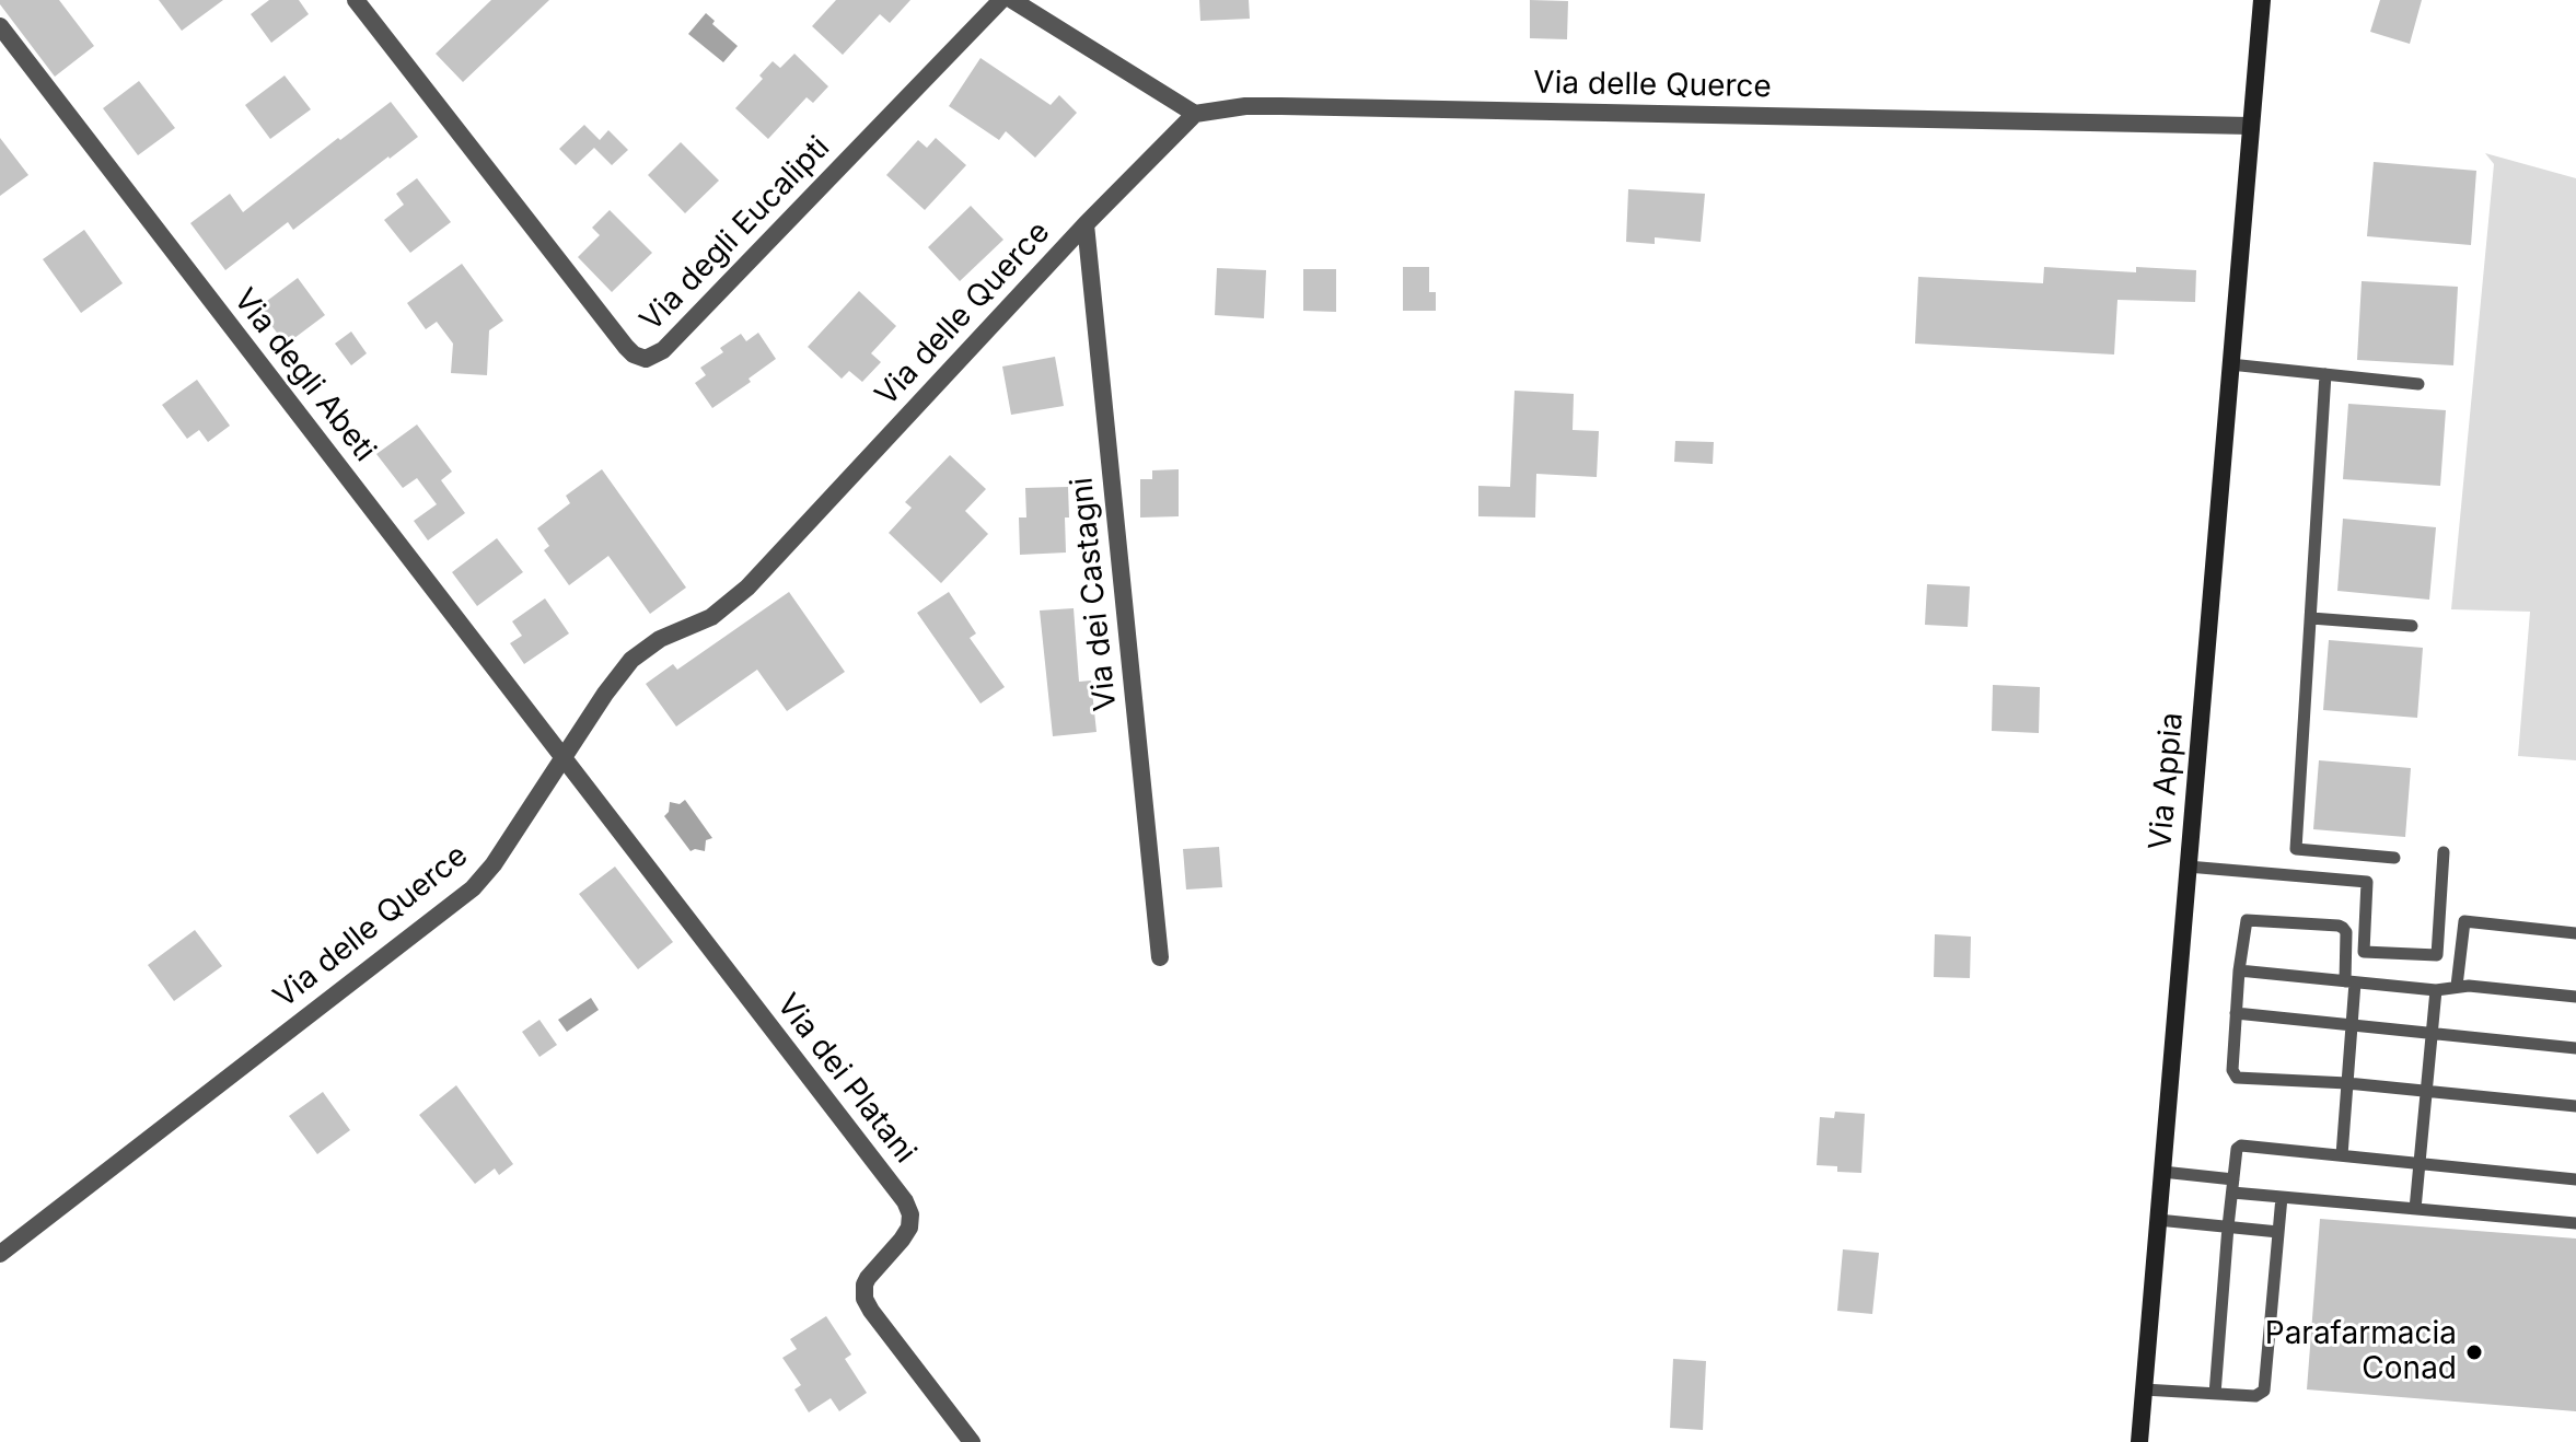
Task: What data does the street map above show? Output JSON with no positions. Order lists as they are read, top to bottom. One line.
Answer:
{"streets":{"street":["Via delle Querce","Via degli Eucalipti","Via degli Abeti","Via dei Castagni","Via Appia","Via dei Platani"]},"crossings":[["Via delle Querce","Via degli Abeti"],["Via delle Querce","Via dei Castagni"],["Via delle Querce","Via Appia"],["Via delle Querce","Via dei Platani"],["Via degli Abeti","Via dei Platani"]],"places":["Parafarmacia Conad"]}
